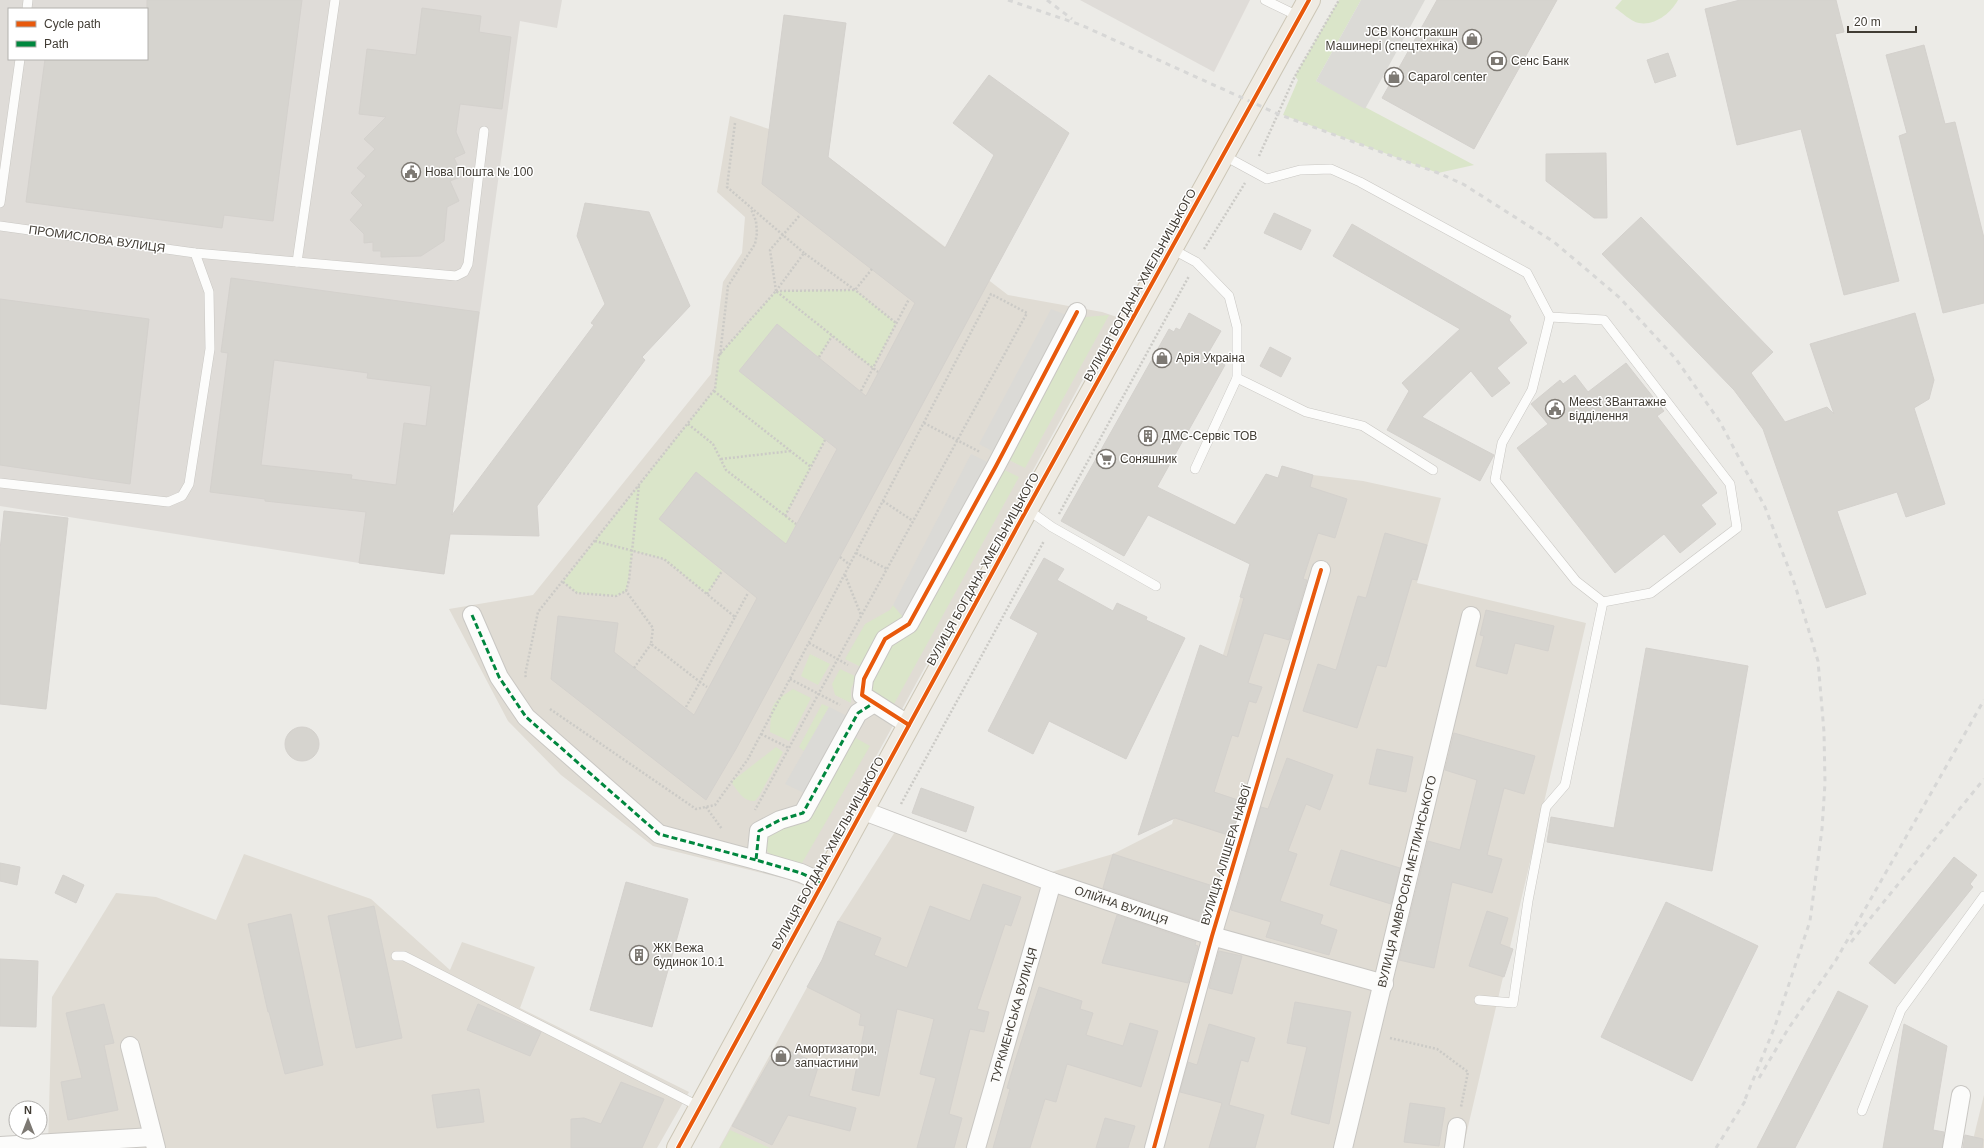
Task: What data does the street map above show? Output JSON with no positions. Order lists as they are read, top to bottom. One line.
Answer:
{"streets":{"main road":["ВУЛИЦЯ БОГДАНА ХМЕЛЬНИЦЬКОГО"],"street":["ВУЛИЦЯ АЛІШЕРА НАВОЇ","ВУЛИЦЯ АМВРОСІЯ МЕТЛИНСЬКОГО","ОЛІЙНА ВУЛИЦЯ","ТУРКМЕНСЬКА ВУЛИЦЯ"],"lane":["ПРОМИСЛОВА ВУЛИЦЯ"]},"crossings":[["ВУЛИЦЯ БОГДАНА ХМЕЛЬНИЦЬКОГО","ОЛІЙНА ВУЛИЦЯ"],["ВУЛИЦЯ АЛІШЕРА НАВОЇ","ОЛІЙНА ВУЛИЦЯ"],["ВУЛИЦЯ АМВРОСІЯ МЕТЛИНСЬКОГО","ОЛІЙНА ВУЛИЦЯ"],["ОЛІЙНА ВУЛИЦЯ","ТУРКМЕНСЬКА ВУЛИЦЯ"]],"places":{"shop":["JCB Констракшн Машинері (спецтехніка)","Caparol center","Арія Украіна","Амортизатори, запчастини"],"bank":["Сенс Банк"],"public building":["Нова Пошта № 100","Meest 3Вантажне відділення"],"building":["ДМС-Сервіс ТОВ","ЖК Вежа будинок 10.1"],"supermarket":["Соняшник"]},"legend":["Cycle path","Path"],"scale_bar":"20 m","north":"top"}
